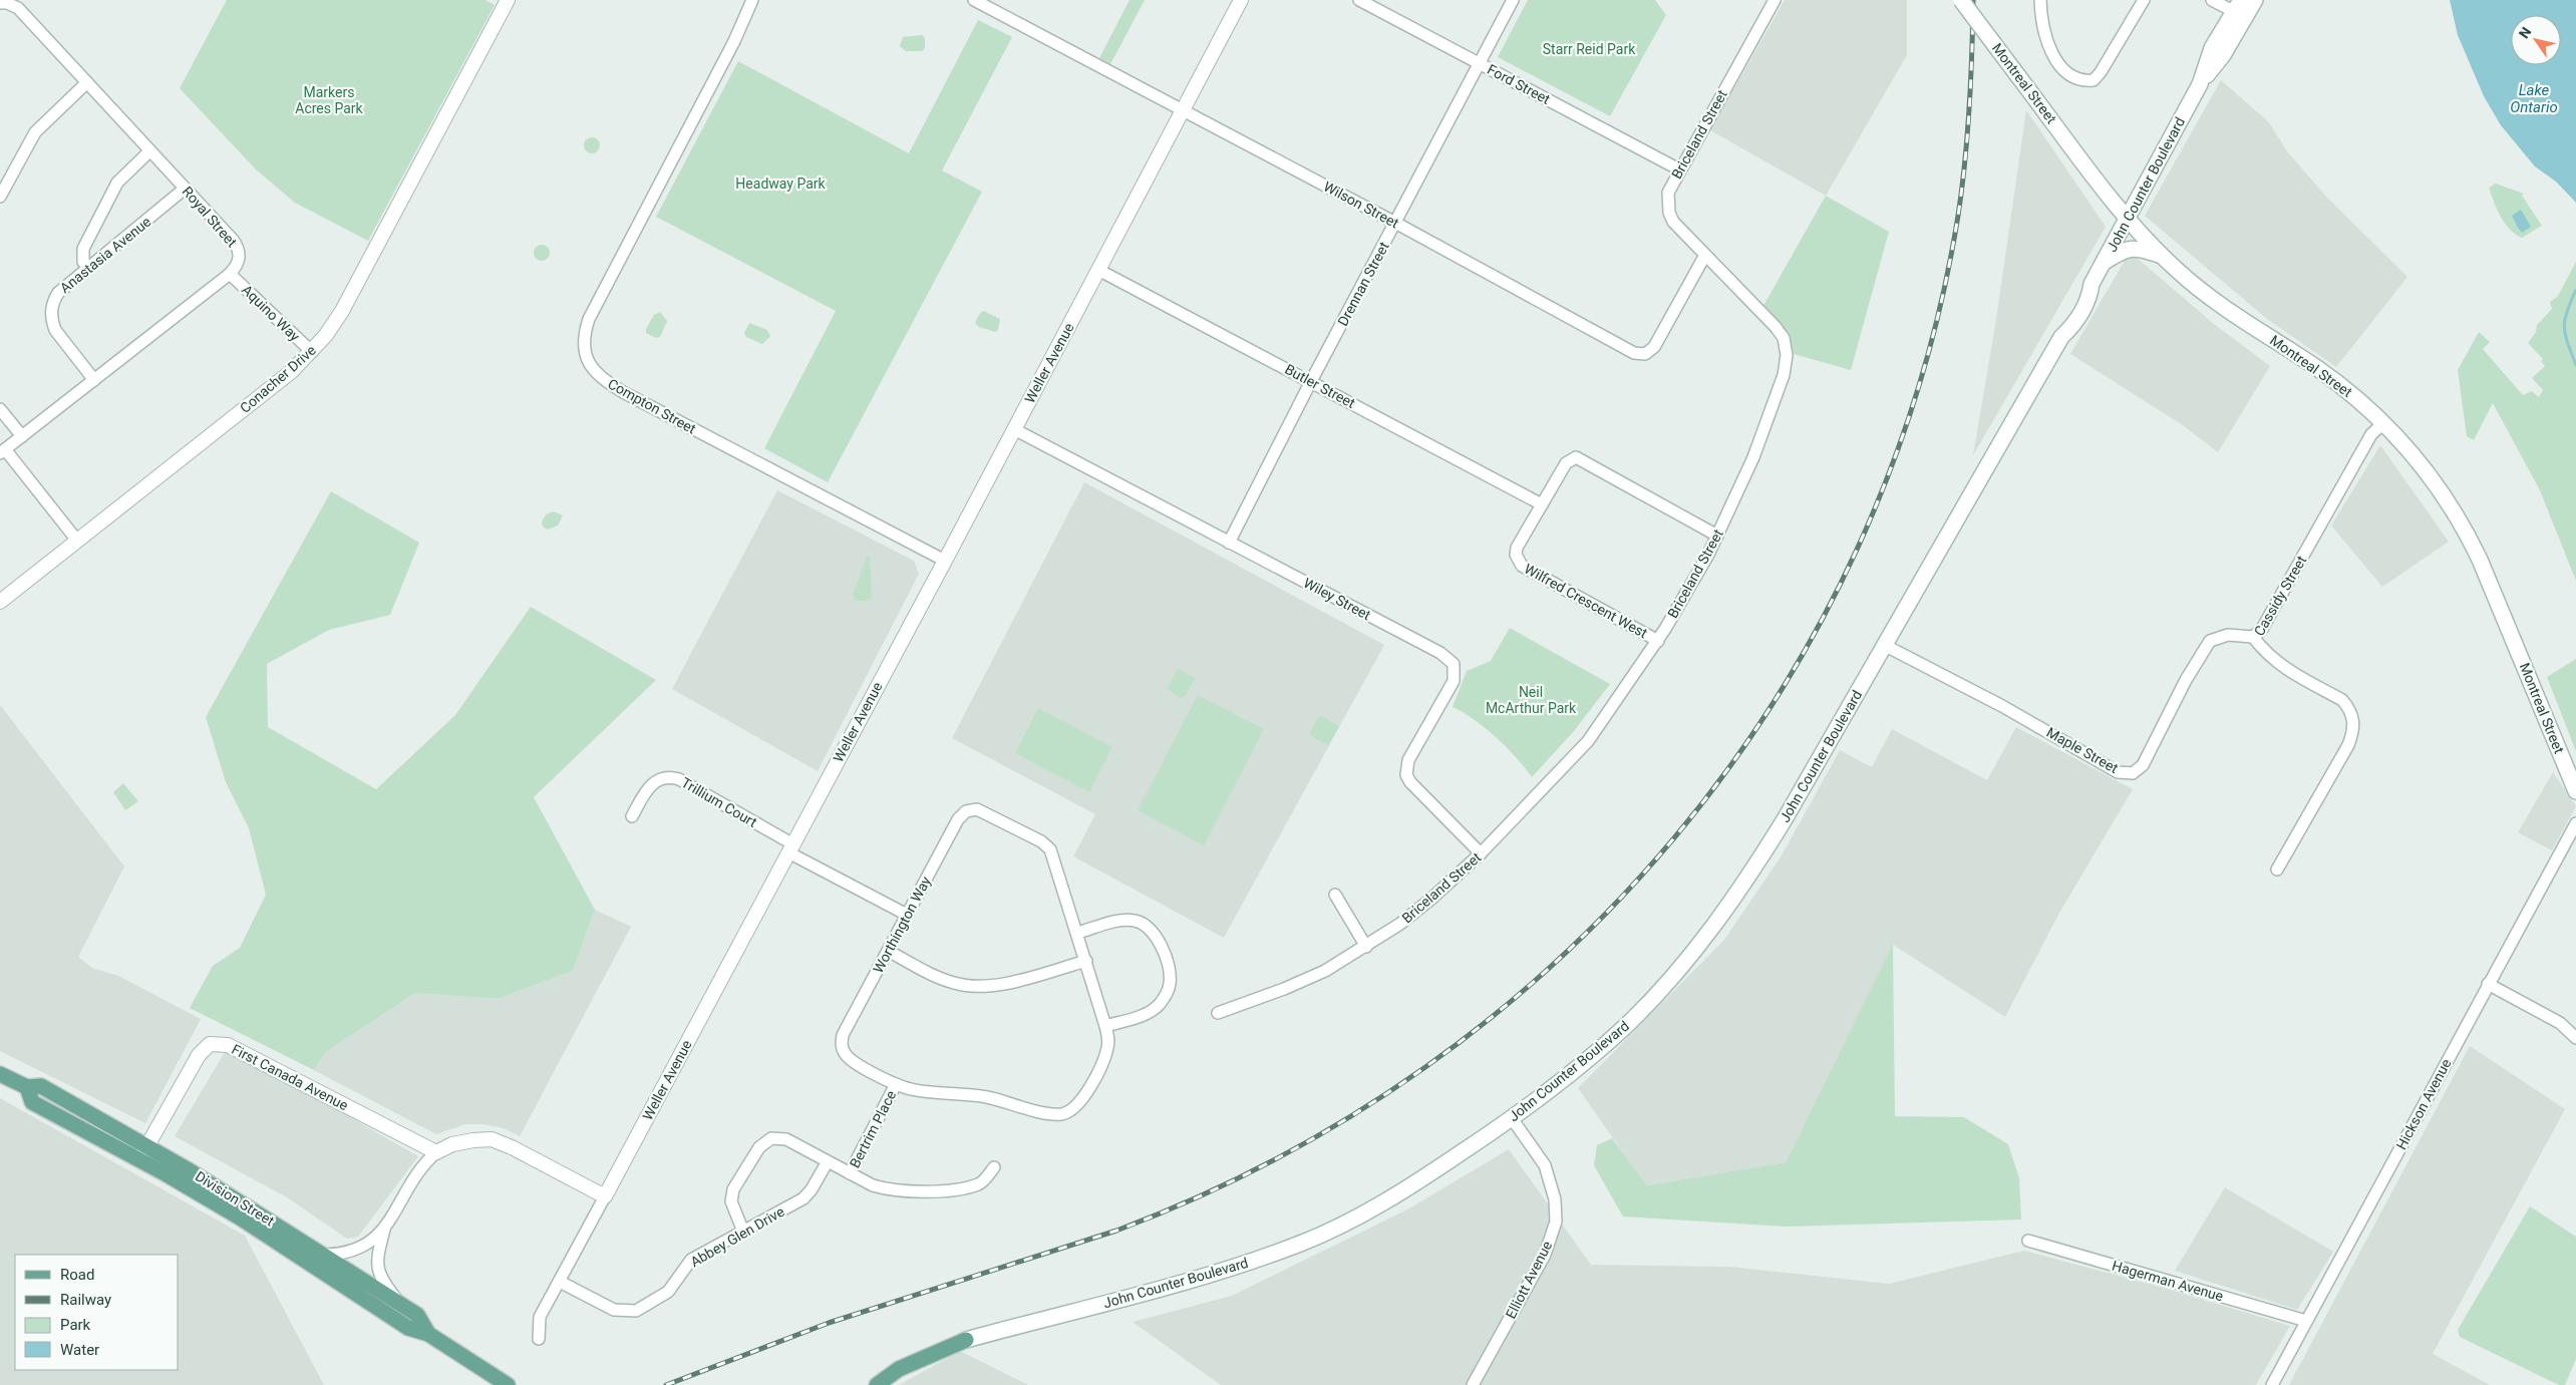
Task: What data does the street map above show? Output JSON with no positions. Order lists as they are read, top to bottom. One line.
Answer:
{"streets":{"main road":["Montreal Street","John Counter Boulevard","Division Street"],"street":["Ford Street","Briceland Street","Wilson Street","Royal Street","Anastasia Avenue","Drennan Street","Aquino Way","Weller Avenue","Conacher Drive","Butler Street","Compton Street","Cassidy Street","Wiley Street","Wilfred Crescent West","Maple Street","Trillium Court","Worthington Way","First Canada Avenue","Hickson Avenue","Bertrim Place","Abbey Glen Drive","Elliott Avenue","Hagerman Avenue"]},"crossings":[["Montreal Street","John Counter Boulevard"],["Montreal Street","Cassidy Street"],["Ford Street","Briceland Street"],["Ford Street","Drennan Street"],["Briceland Street","Wilson Street"],["Briceland Street","Wiley Street"],["Briceland Street","Wilfred Crescent West"],["John Counter Boulevard","Maple Street"],["John Counter Boulevard","Elliott Avenue"],["Wilson Street","Drennan Street"],["Wilson Street","Weller Avenue"],["Royal Street","Anastasia Avenue"],["Royal Street","Aquino Way"],["Drennan Street","Butler Street"],["Drennan Street","Wiley Street"],["Aquino Way","Conacher Drive"],["Weller Avenue","Butler Street"],["Weller Avenue","Compton Street"],["Weller Avenue","Wiley Street"],["Weller Avenue","Trillium Court"],["Butler Street","Wilfred Crescent West"],["Cassidy Street","Maple Street"],["Worthington Way","Bertrim Place"],["First Canada Avenue","Division Street"],["Hickson Avenue","Hagerman Avenue"]],"water":["Lake Ontario"],"parks":["Starr Reid Park","Markers Acres Park","Headway Park","Neil McArthur Park"],"legend":["Road","Railway","Park","Water"],"north":"top left"}
